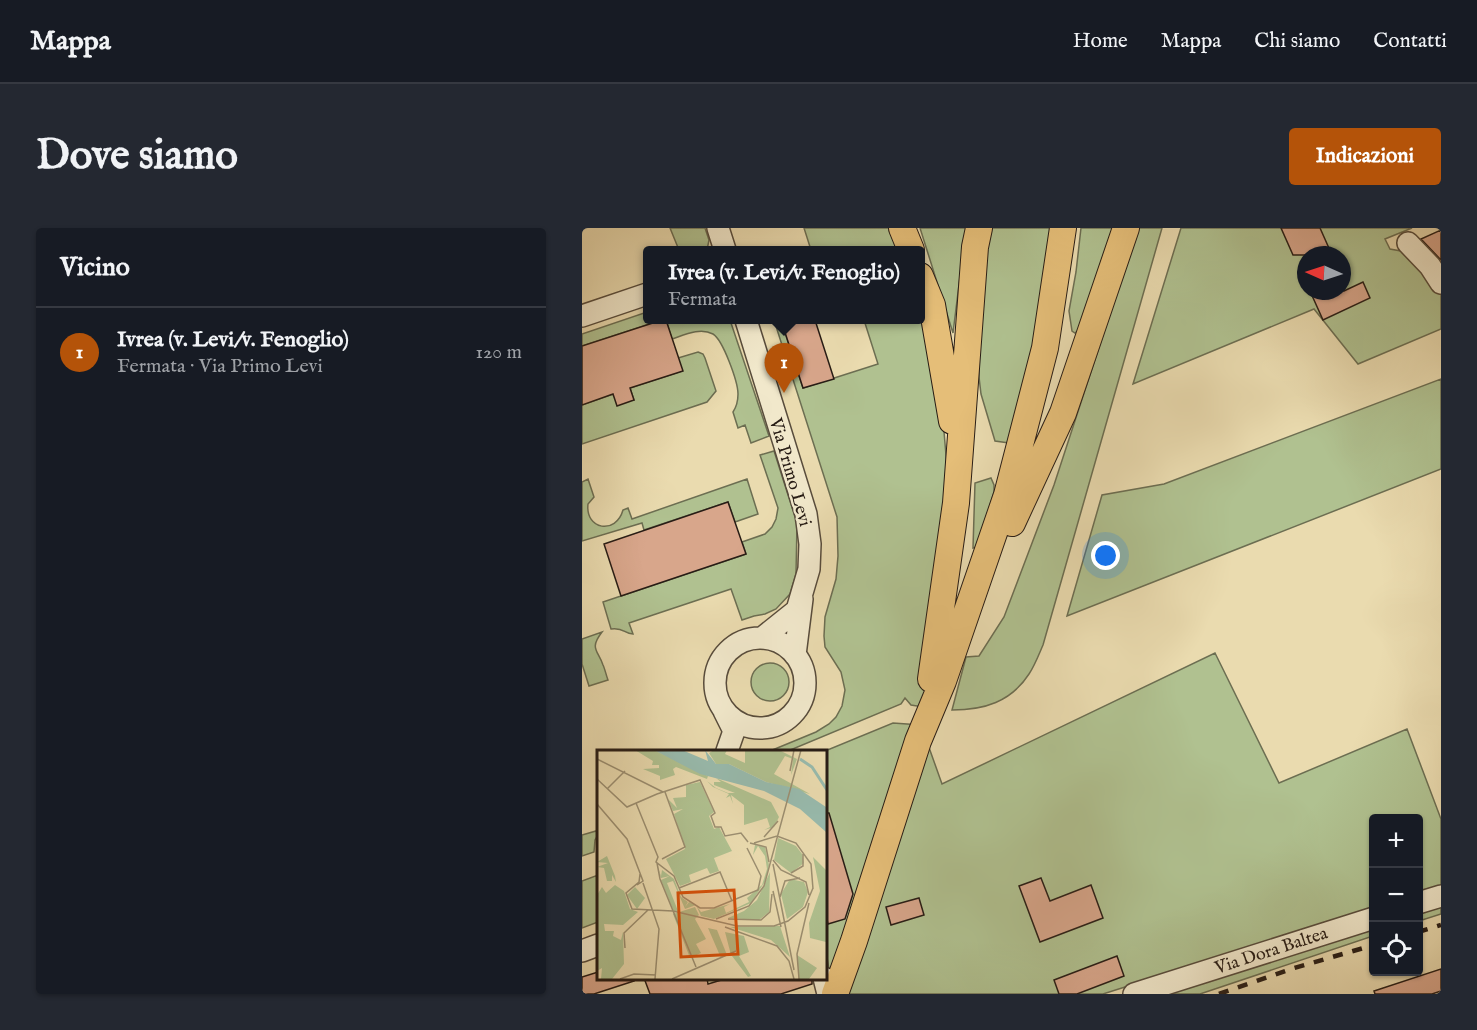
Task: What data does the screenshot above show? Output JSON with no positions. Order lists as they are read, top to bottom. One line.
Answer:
{"streets":{"street":["Via Primo Levi","Via Dora Baltea"]},"north":"left","page":{"header":"Mappa","nav":["Home","Mappa","Chi siamo","Contatti"],"buttons":"Indicazioni","title":"Dove siamo","heading":"Vicino","popup":["Ivrea (v. Levi/v. Fenoglio)","Fermata"],"list":[{"mark":"1","name":"Ivrea (v. Levi/v. Fenoglio)","note":"Fermata · Via Primo Levi","value":"120 m"}],"pins":"1","map_buttons":["+","−"]}}
